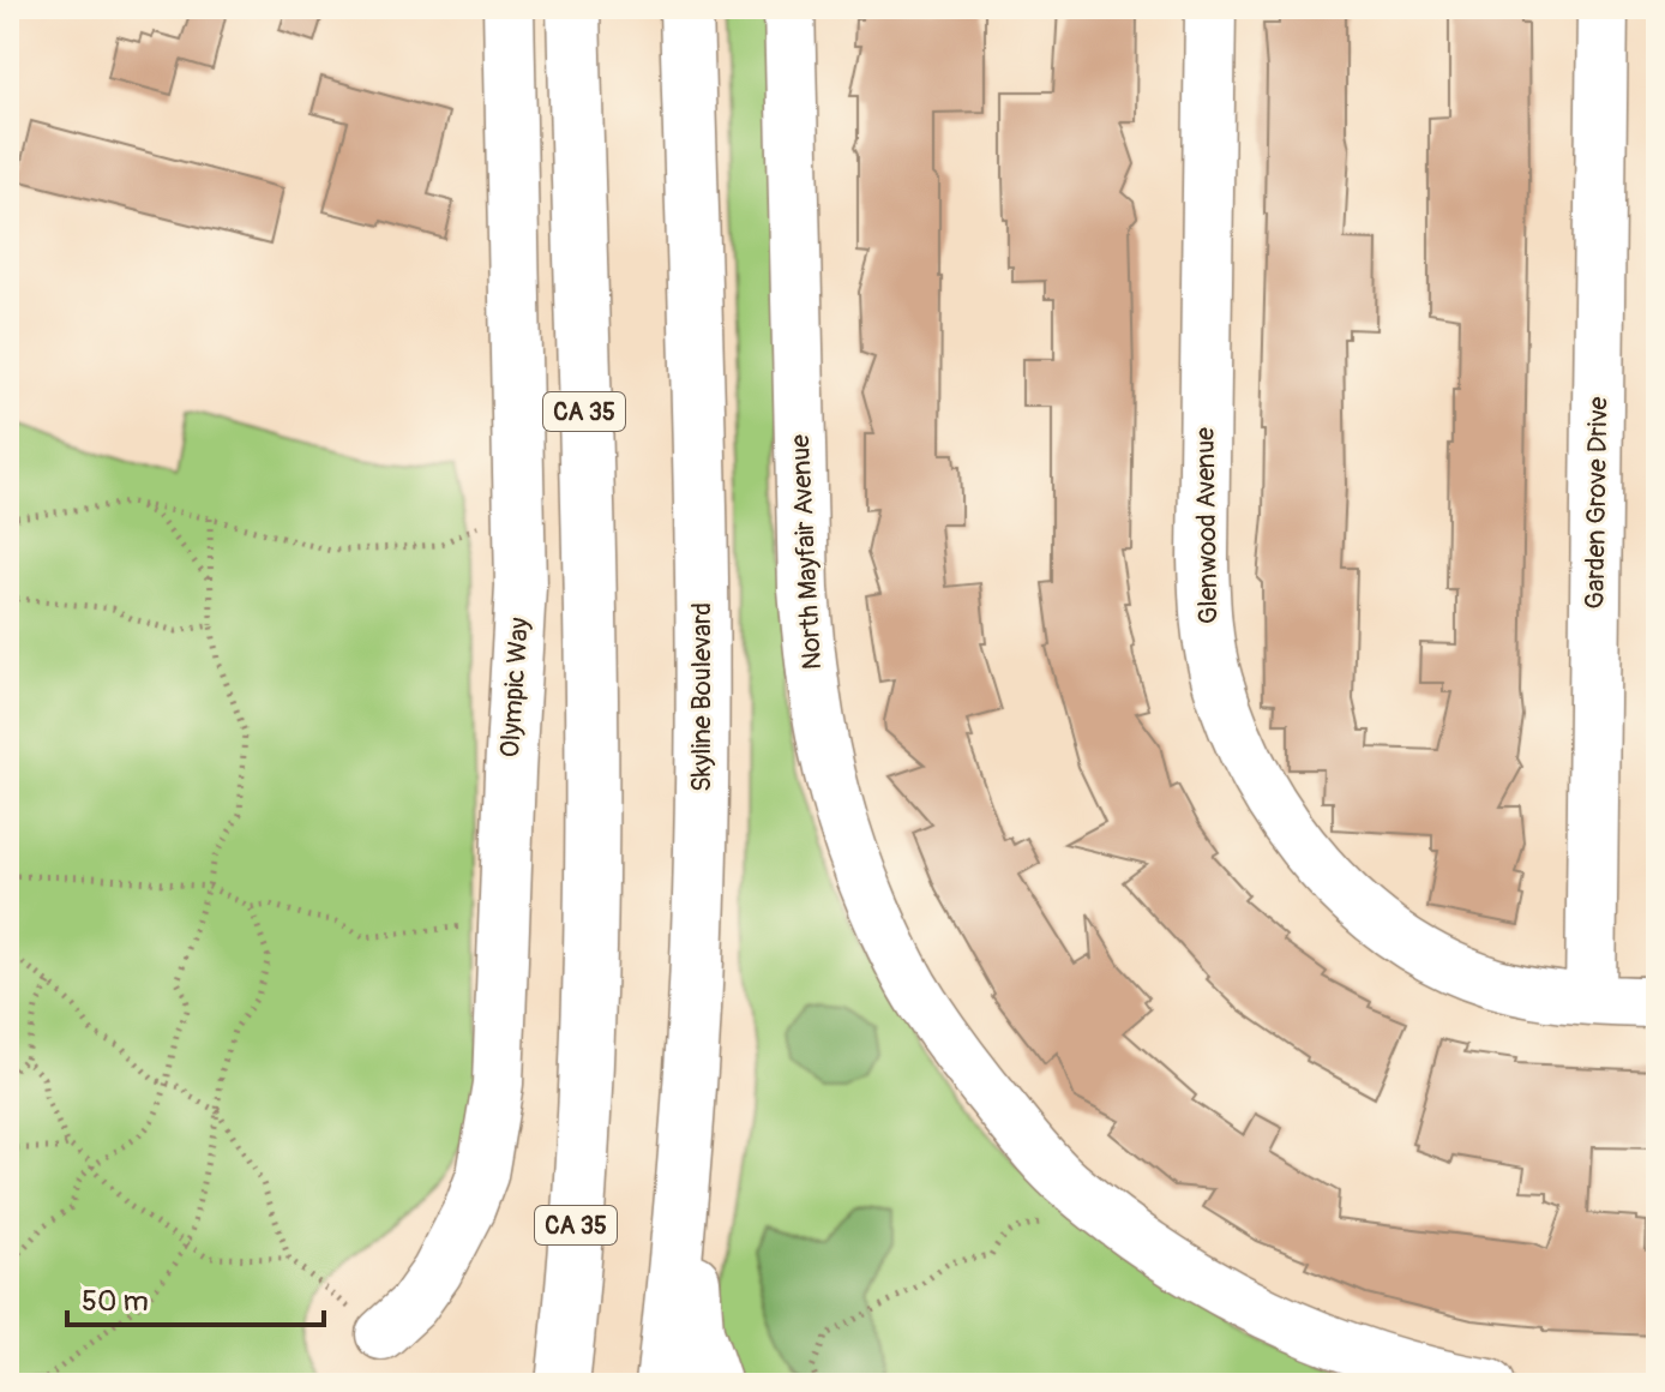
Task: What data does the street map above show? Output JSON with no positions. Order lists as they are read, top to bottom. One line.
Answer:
{"streets":{"main road":["CA 35","Skyline Boulevard"],"street":["Garden Grove Drive","Glenwood Avenue","North Mayfair Avenue","Olympic Way"]},"crossings":[["Garden Grove Drive","Glenwood Avenue"]],"scale_bar":"50 m"}
